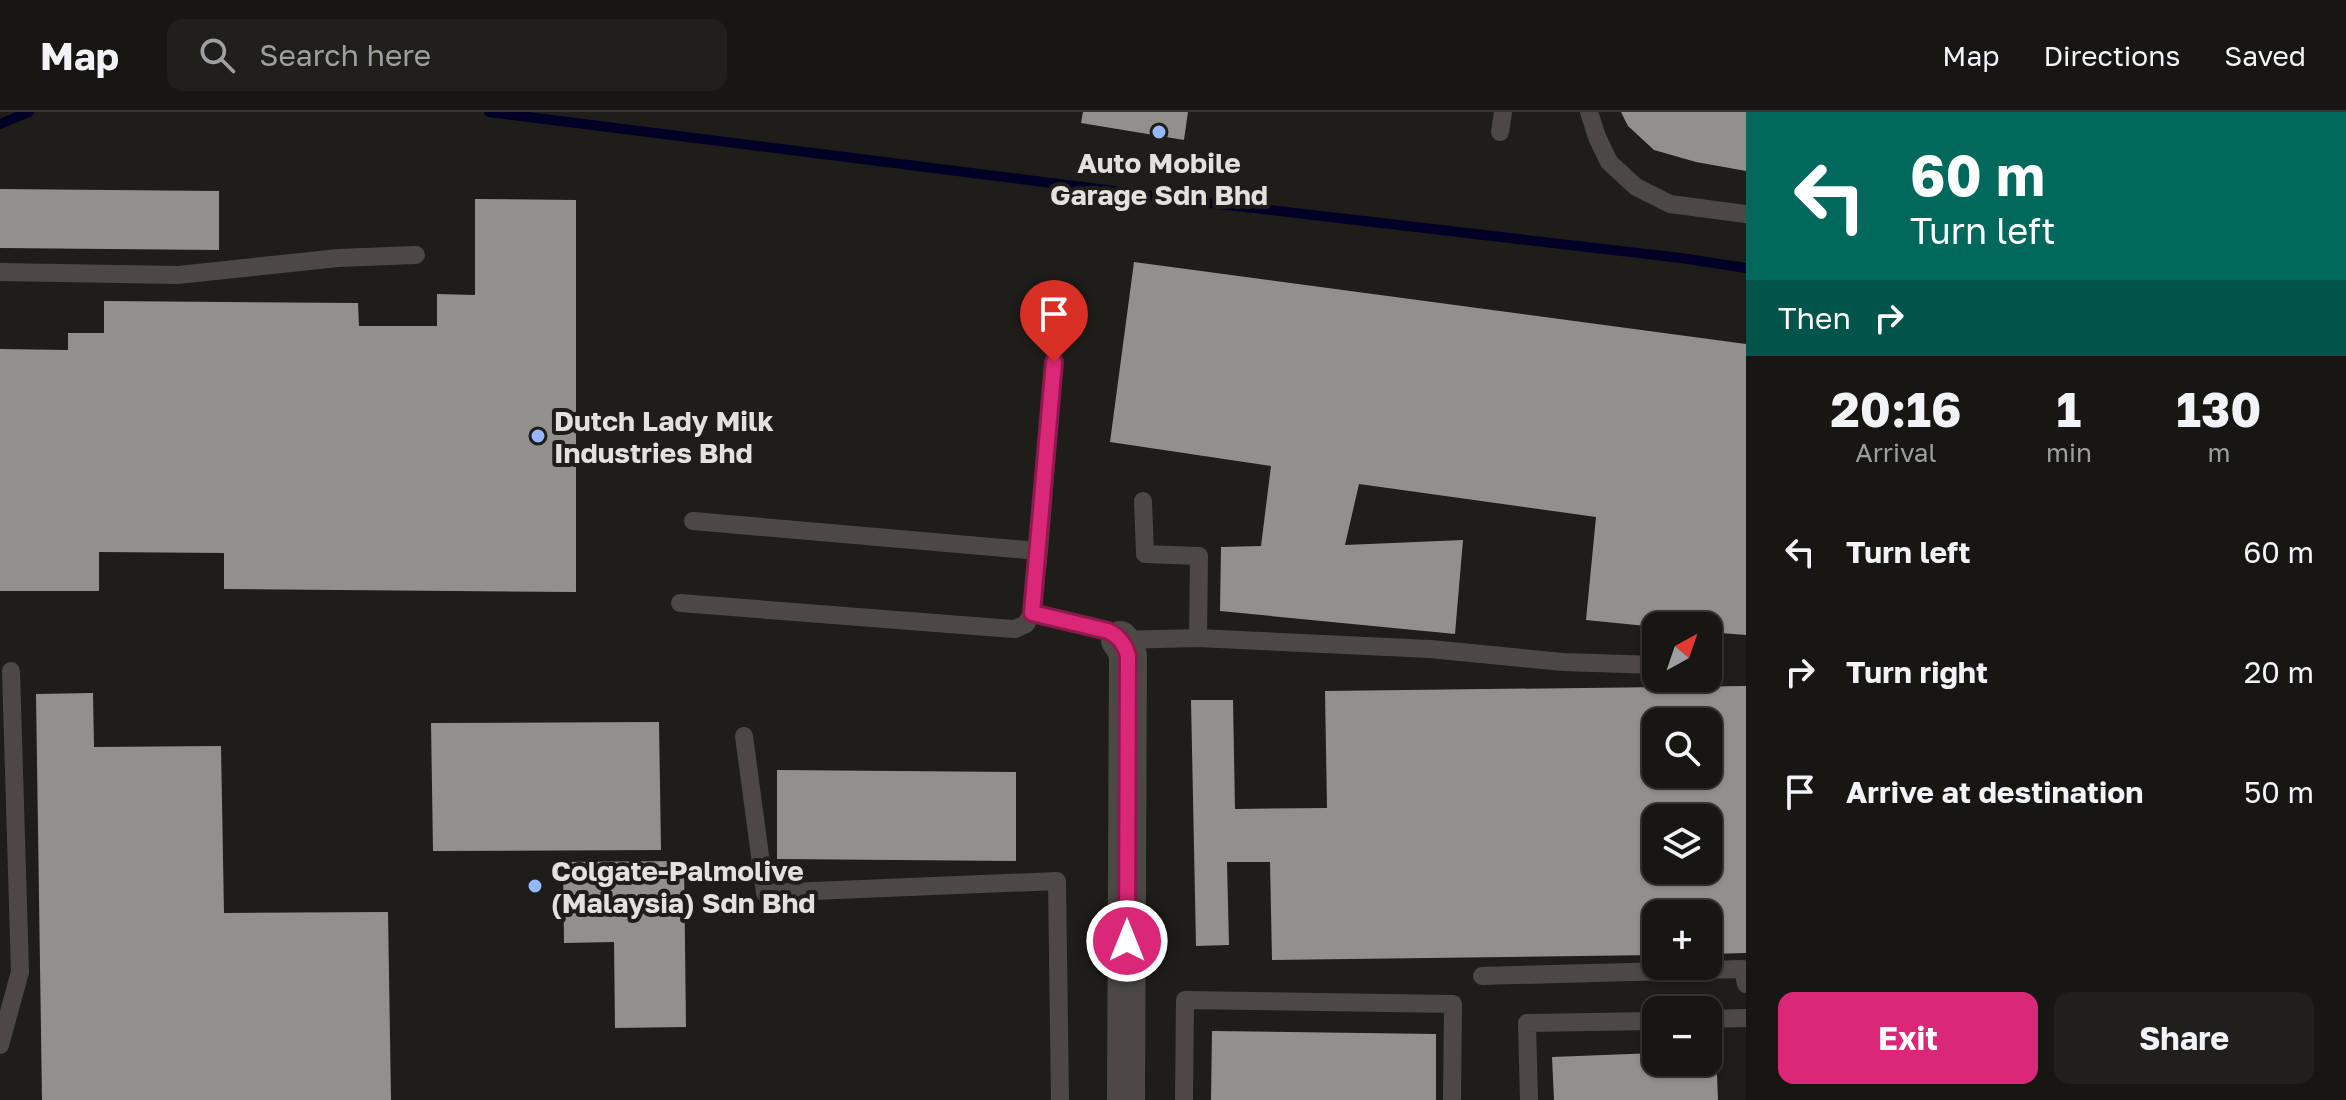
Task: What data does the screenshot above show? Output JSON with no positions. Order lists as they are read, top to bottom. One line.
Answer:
{"places":["Auto Mobile Garage Sdn Bhd","Dutch Lady Milk Industries Bhd","Colgate-Palmolive (Malaysia) Sdn Bhd"],"north":"top right","page":{"header":"Map","search":"Search here","nav":["Map","Directions","Saved"],"turn":["60 m","Turn left"],"then":"Then","eta":["20:16","Arrival","1","min","130","m"],"list":[{"name":"Turn left","value":"60 m"},{"name":"Turn right","value":"20 m"},{"name":"Arrive at destination","value":"50 m"}],"map_buttons":["+","−"],"buttons":["Exit","Share"]}}
